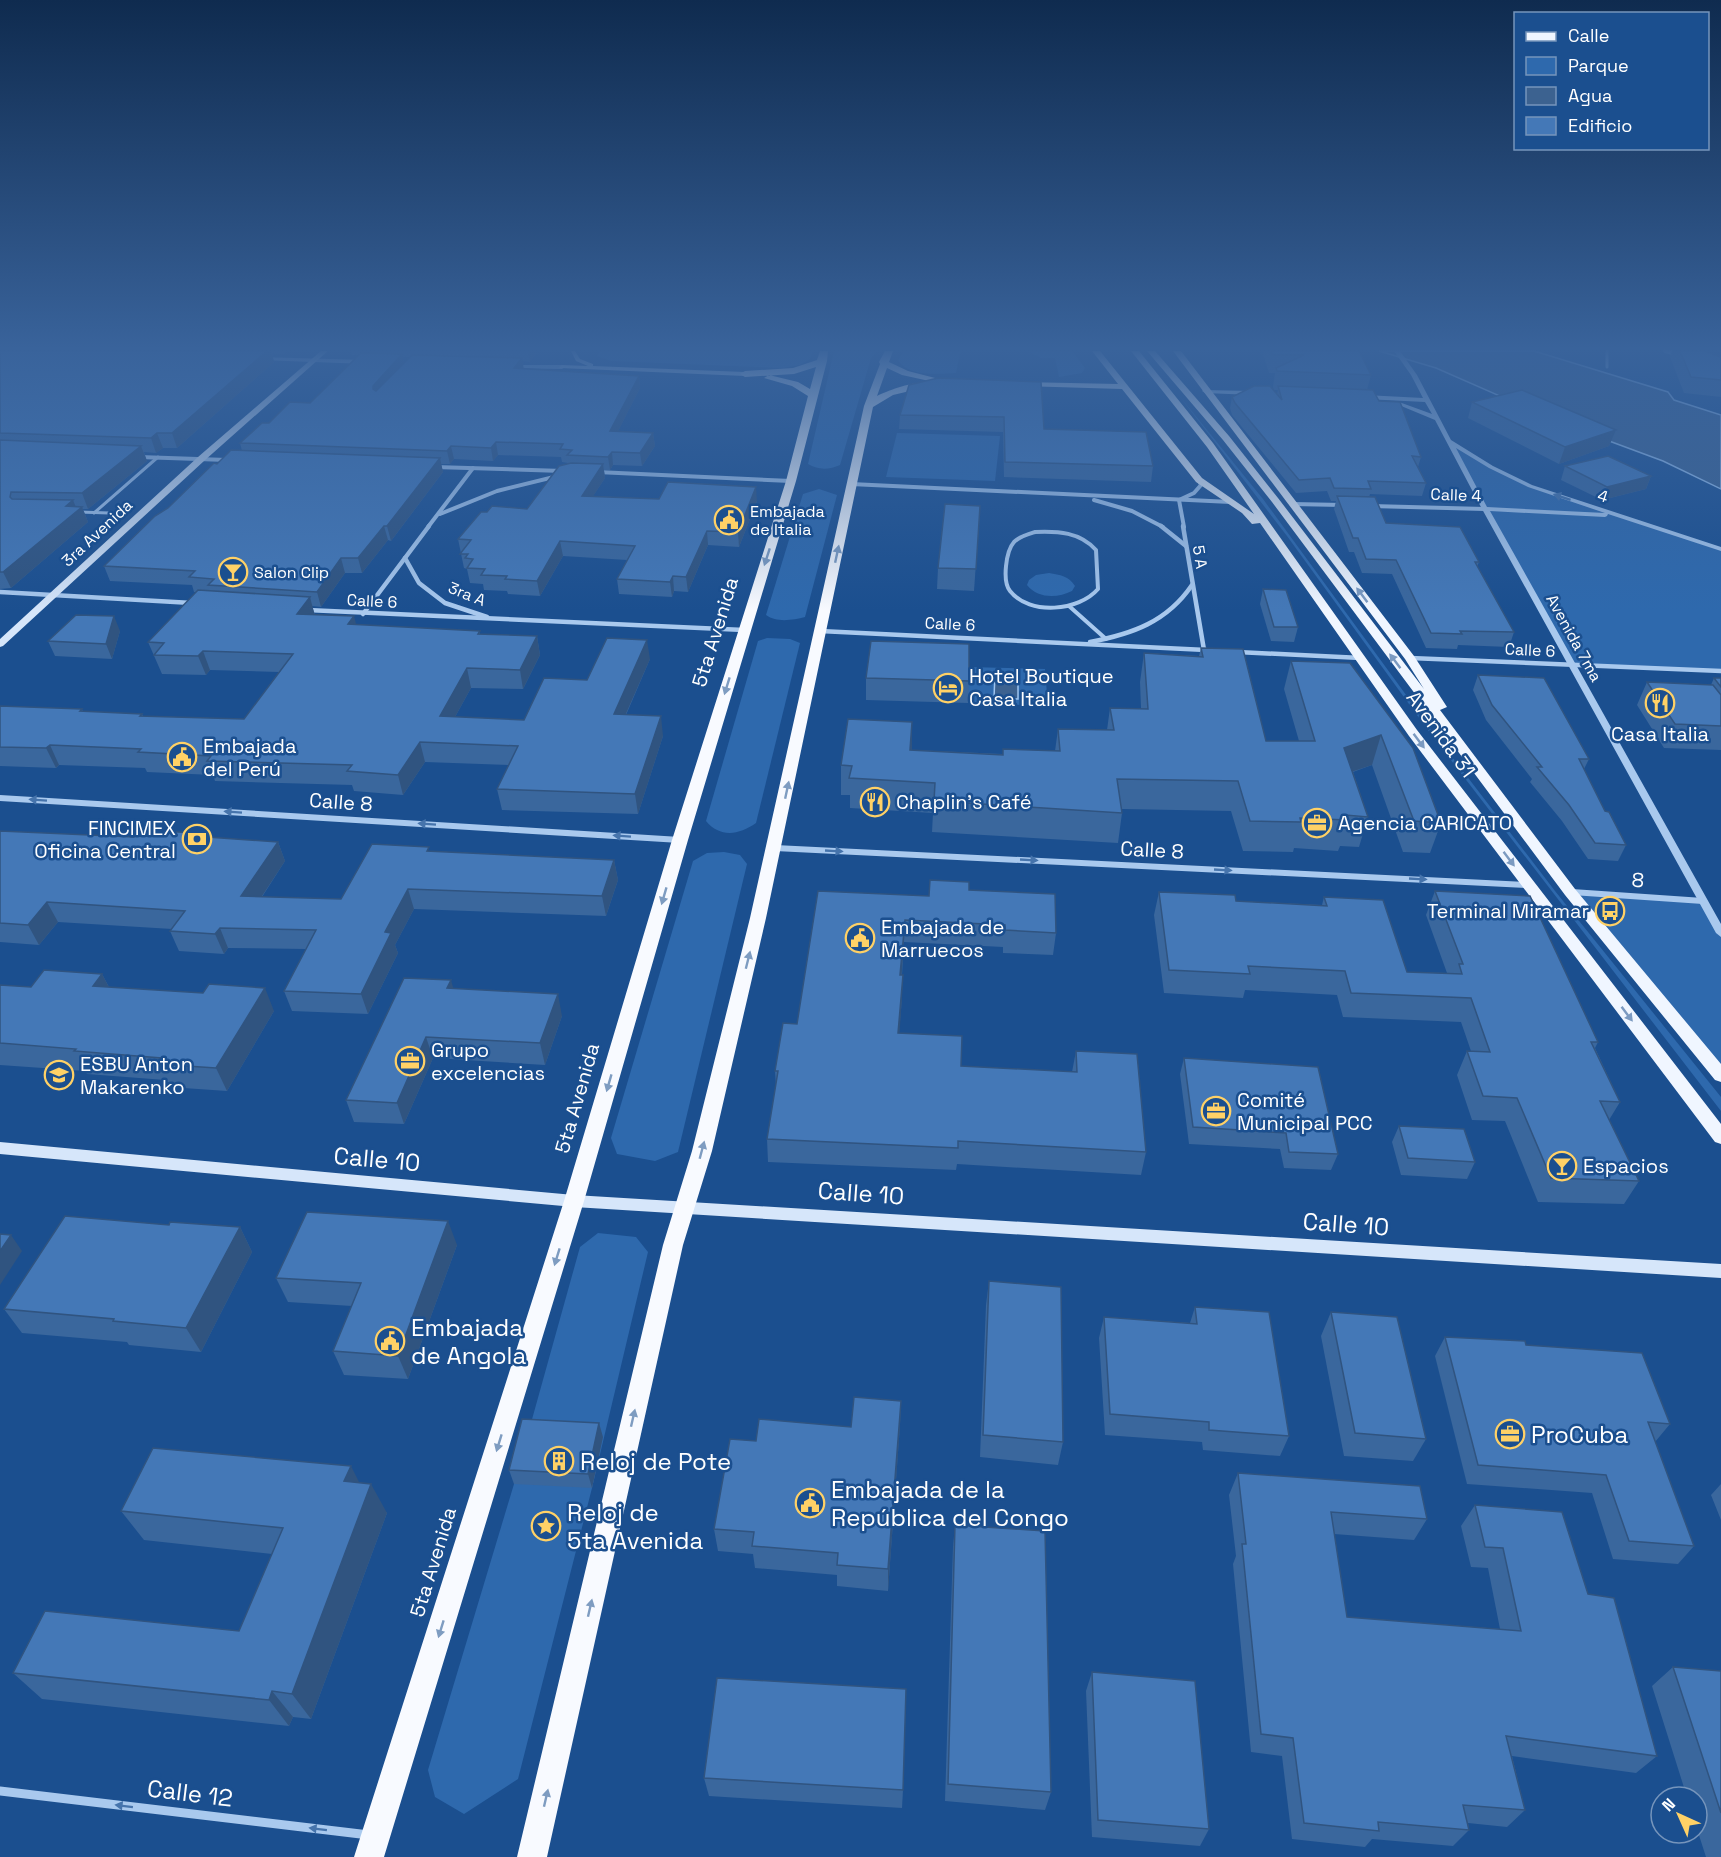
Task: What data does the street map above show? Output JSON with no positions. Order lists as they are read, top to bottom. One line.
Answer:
{"streets":{"highway":["5ta Avenida"],"main road":["3ra Avenida","Avenida 31","Calle 10"],"street":["Calle 4","4","5 A","3ra A","Calle 6","Avenida 7ma","Calle 8","8","Calle 12"]},"crossings":[["Calle 4","4"],["Calle 4","Avenida 7ma"],["4","Avenida 7ma"],["5 A","Calle 6"],["3ra A","Calle 6"],["Calle 6","5ta Avenida"],["Calle 6","Avenida 7ma"],["5ta Avenida","Calle 8"],["5ta Avenida","Calle 10"],["5ta Avenida","Calle 12"],["Avenida 7ma","8"],["Avenida 31","Calle 8"],["Avenida 31","8"]],"one_way":["4","Calle 12"],"places":{"public building":["Embajada de Italia","Embajada del Perú","Embajada de Marruecos","Embajada de Angola","Embajada de la República del Congo"],"bar":["Salon Clip","Espacios"],"hotel":["Hotel Boutique Casa Italia"],"restaurant":["Casa Italia","Chaplin's Café"],"office":["Agencia CARICATO","Grupo excelencias","Comité Municipal PCC","ProCuba"],"bank":["FINCIMEX Oficina Central"],"bus stop":["Terminal Miramar"],"school or university":["ESBU Anton Makarenko"],"building":["Reloj de Pote"],"place":["Reloj de 5ta Avenida"]},"legend":["Calle","Parque","Agua","Edificio"],"north":"top left"}
